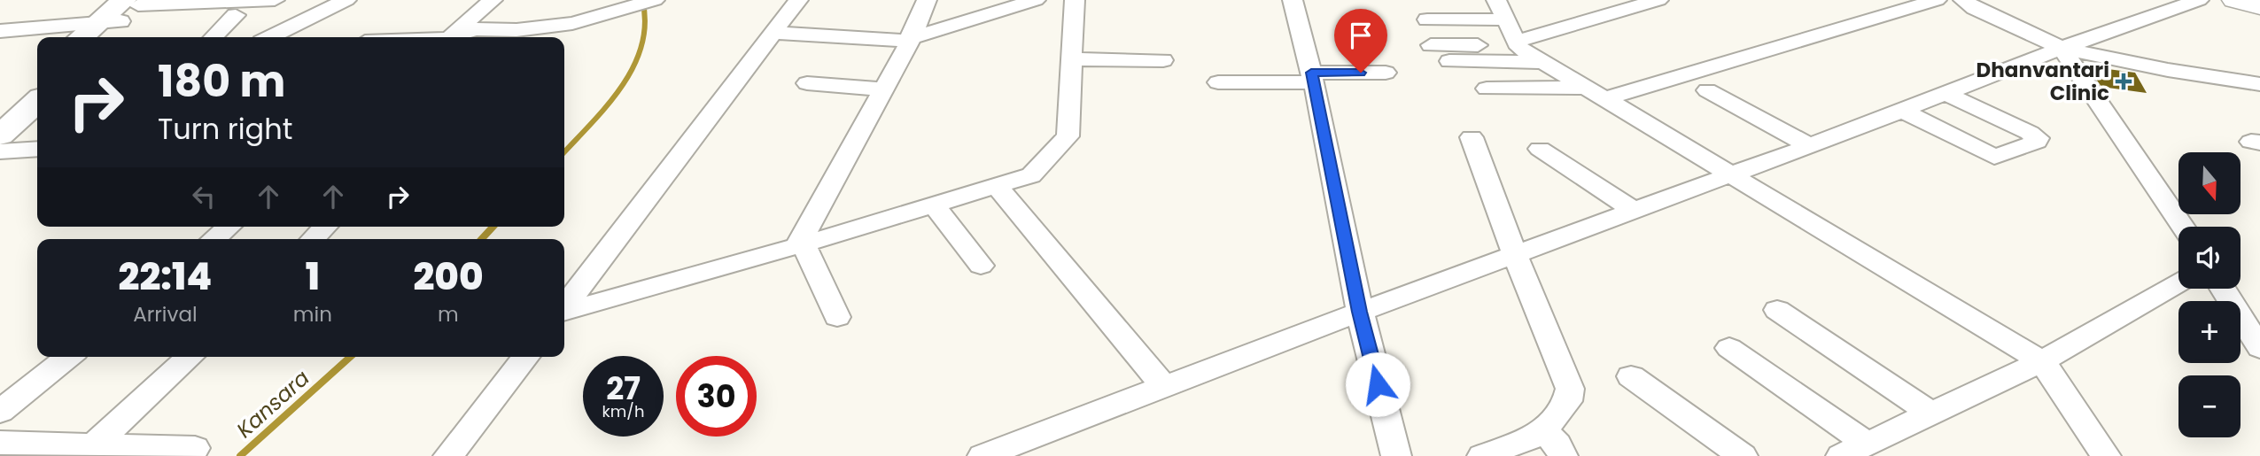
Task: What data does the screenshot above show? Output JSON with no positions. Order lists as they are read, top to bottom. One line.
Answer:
{"water":["Kansara"],"places":{"health":["Dhanvantari Clinic"]},"north":"bottom","page":{"turn":["180 m","Turn right"],"map_buttons":["+","−"],"eta":["22:14","Arrival","1","min","200","m"],"speed":"27 km/h","limit":"30"}}
